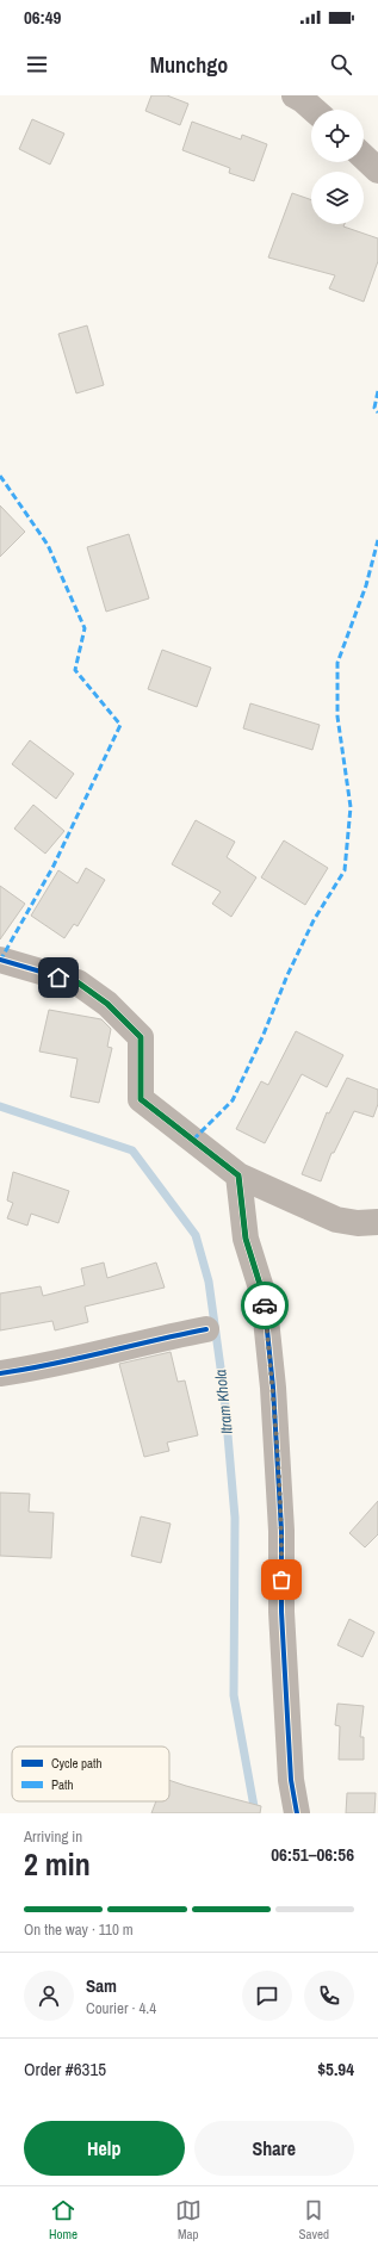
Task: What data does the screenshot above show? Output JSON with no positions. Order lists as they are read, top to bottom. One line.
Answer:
{"water":["Itram Khola"],"legend":["Cycle path","Path"],"page":{"status":"06:49","header":"Munchgo","heading":["2 min","Arriving in","06:51–06:56"],"panel":["Sam","Courier · 4.4","Order #6315","$5.94"],"bar":"On the way · 110 m","buttons":["Help","Share"],"tabs":["Home","Map","Saved"]}}
